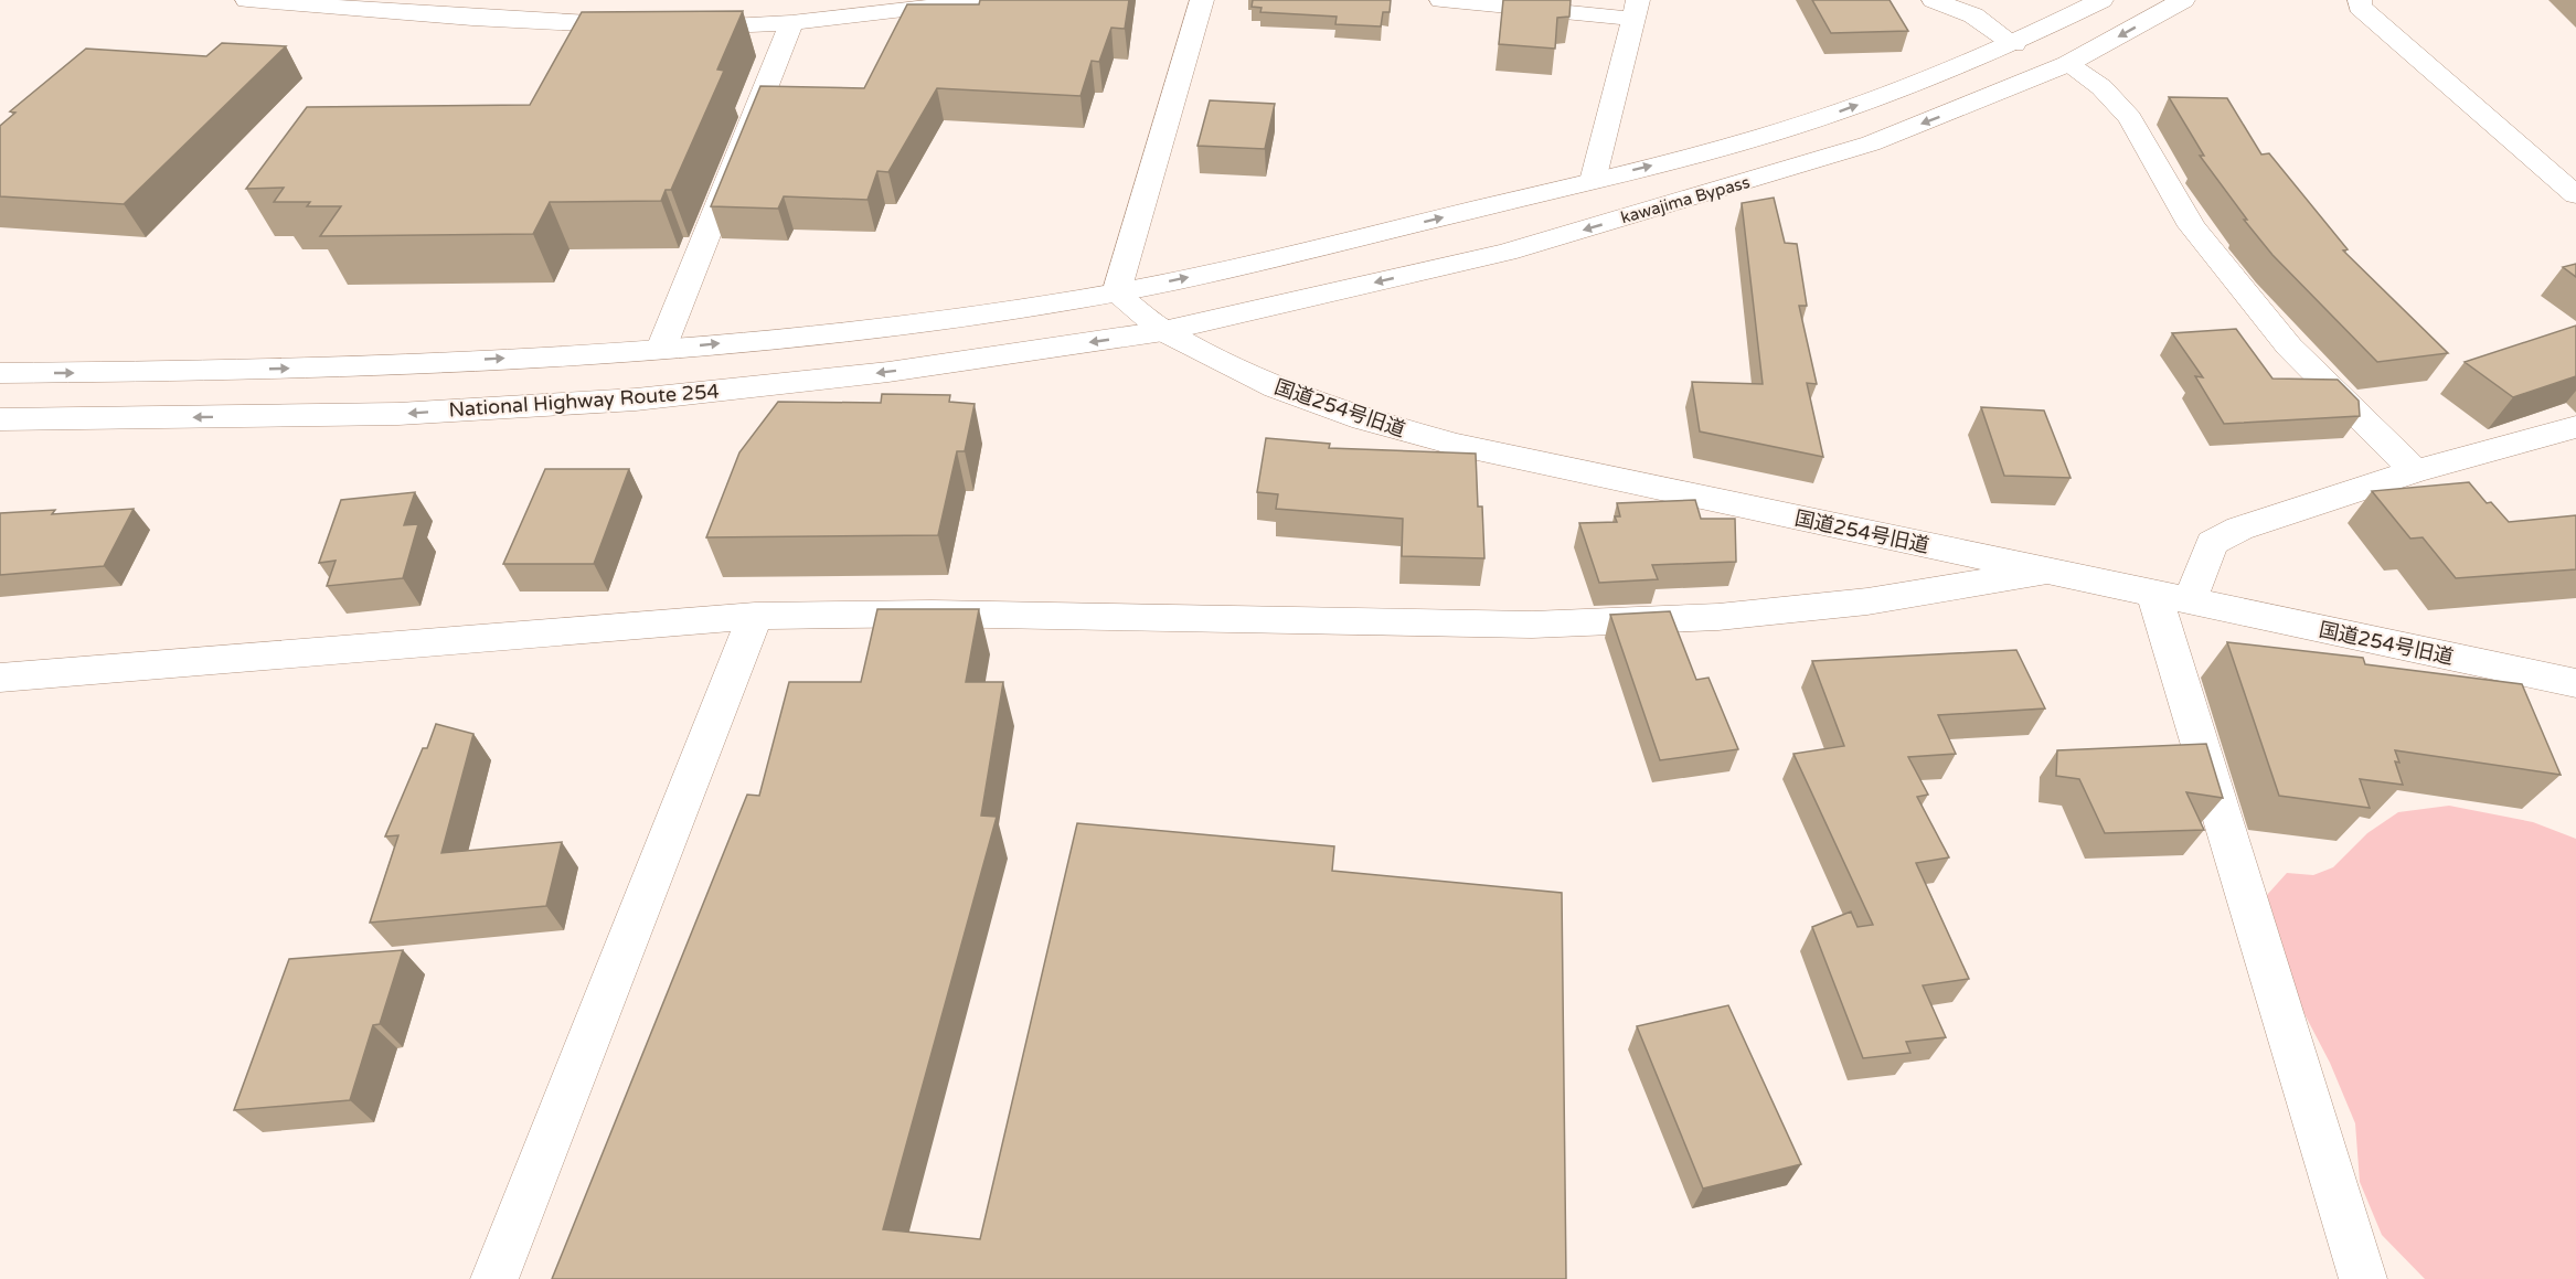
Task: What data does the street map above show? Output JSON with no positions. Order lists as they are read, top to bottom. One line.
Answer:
{"streets":{"main road":["kawajima Bypass","National Highway Route 254","国道254号旧道"]},"crossings":[["kawajima Bypass","National Highway Route 254"],["kawajima Bypass","国道254号旧道"],["National Highway Route 254","国道254号旧道"]]}
